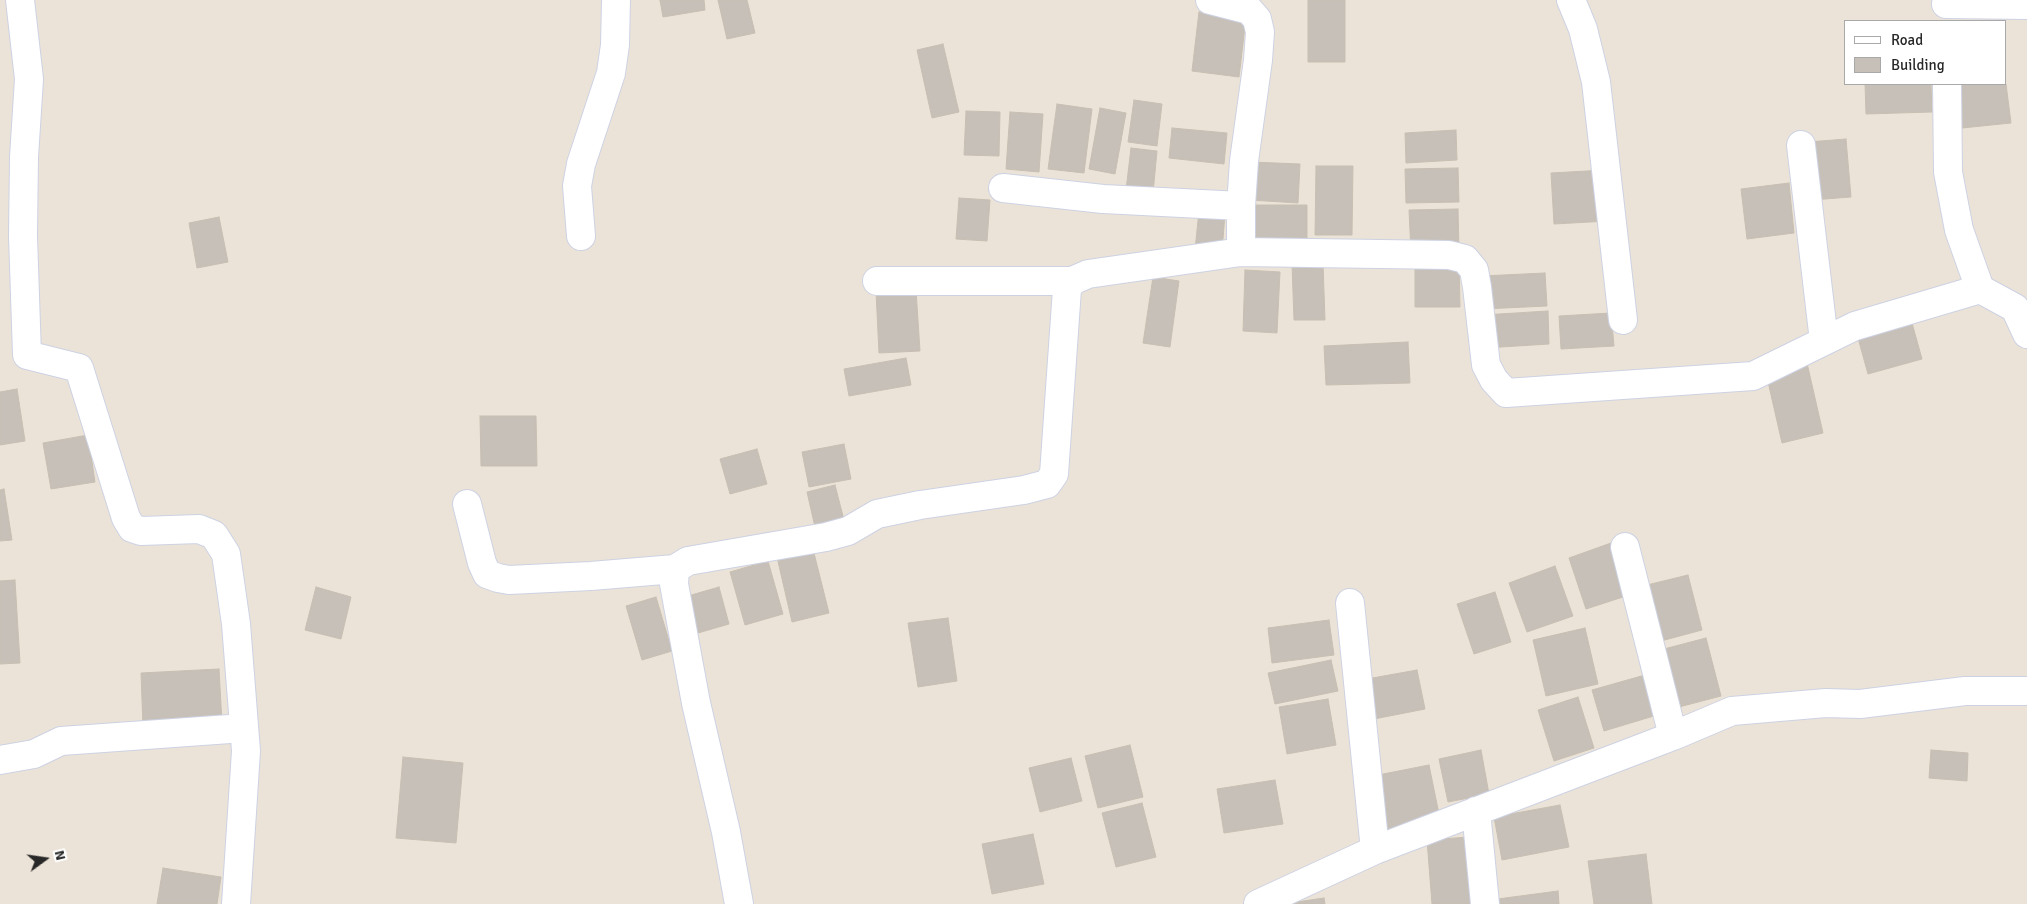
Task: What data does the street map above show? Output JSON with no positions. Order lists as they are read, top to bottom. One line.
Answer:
{"legend":["Road","Building"],"north":"right"}
